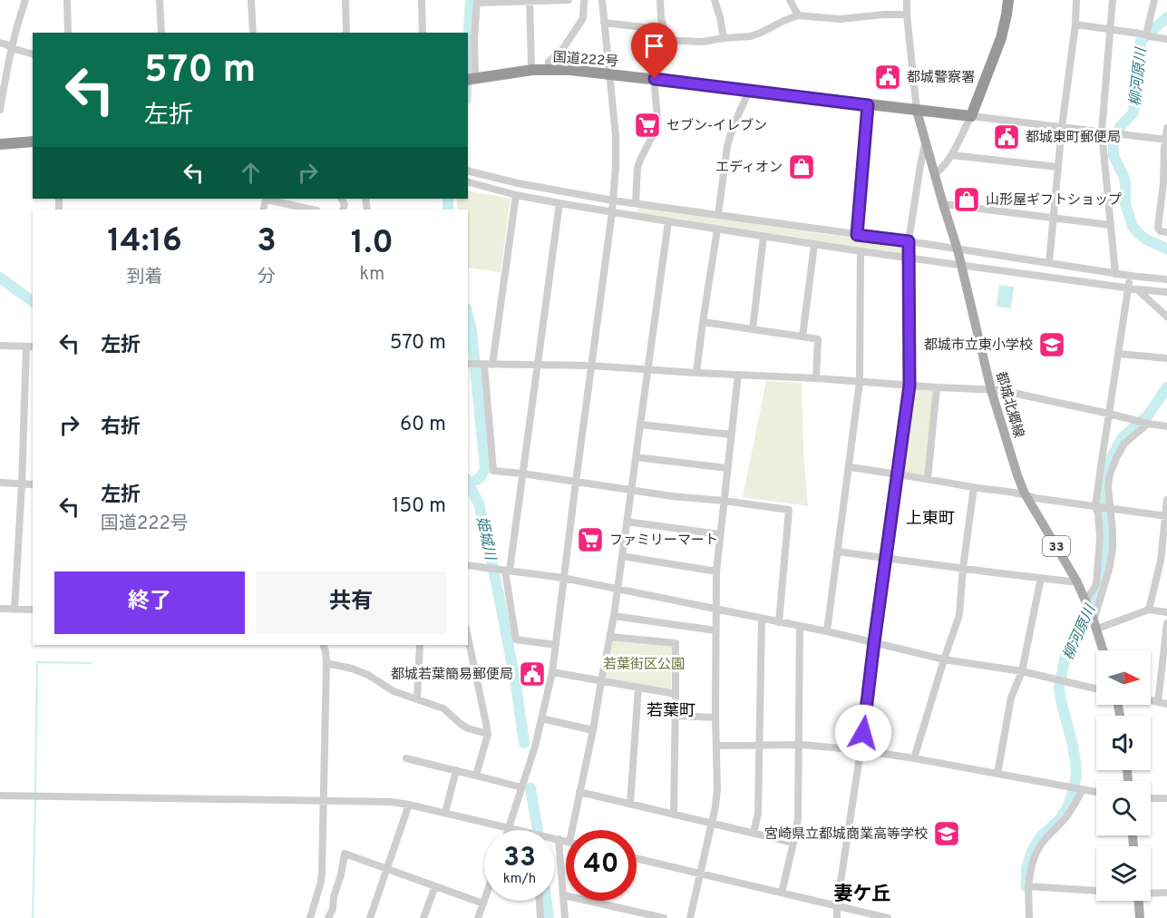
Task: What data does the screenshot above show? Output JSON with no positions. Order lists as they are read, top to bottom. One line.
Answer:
{"streets":{"highway":["国道222号"],"main road":["都城北郷線","33"]},"crossings":[["国道222号","都城北郷線"]],"districts":["上東町","若葉町","妻ケ丘"],"water":["柳河原川","姫城川"],"parks":["若葉街区公園"],"places":{"public building":["都城警察署","都城東町郵便局","都城若葉簡易郵便局"],"supermarket":["セブン-イレブン","ファミリーマート"],"shop":["エディオン","山形屋ギフトショップ"],"school or university":["都城市立東小学校","宮崎県立都城商業高等学校"]},"north":"right","page":{"turn":["570 m","左折"],"eta":["14:16","到着","3","分","1.0","km"],"list":[{"name":"左折","value":"570 m"},{"name":"右折","value":"60 m"},{"name":"左折","note":"国道222号","value":"150 m"}],"buttons":["終了","共有"],"speed":"33 km/h","limit":"40"}}
